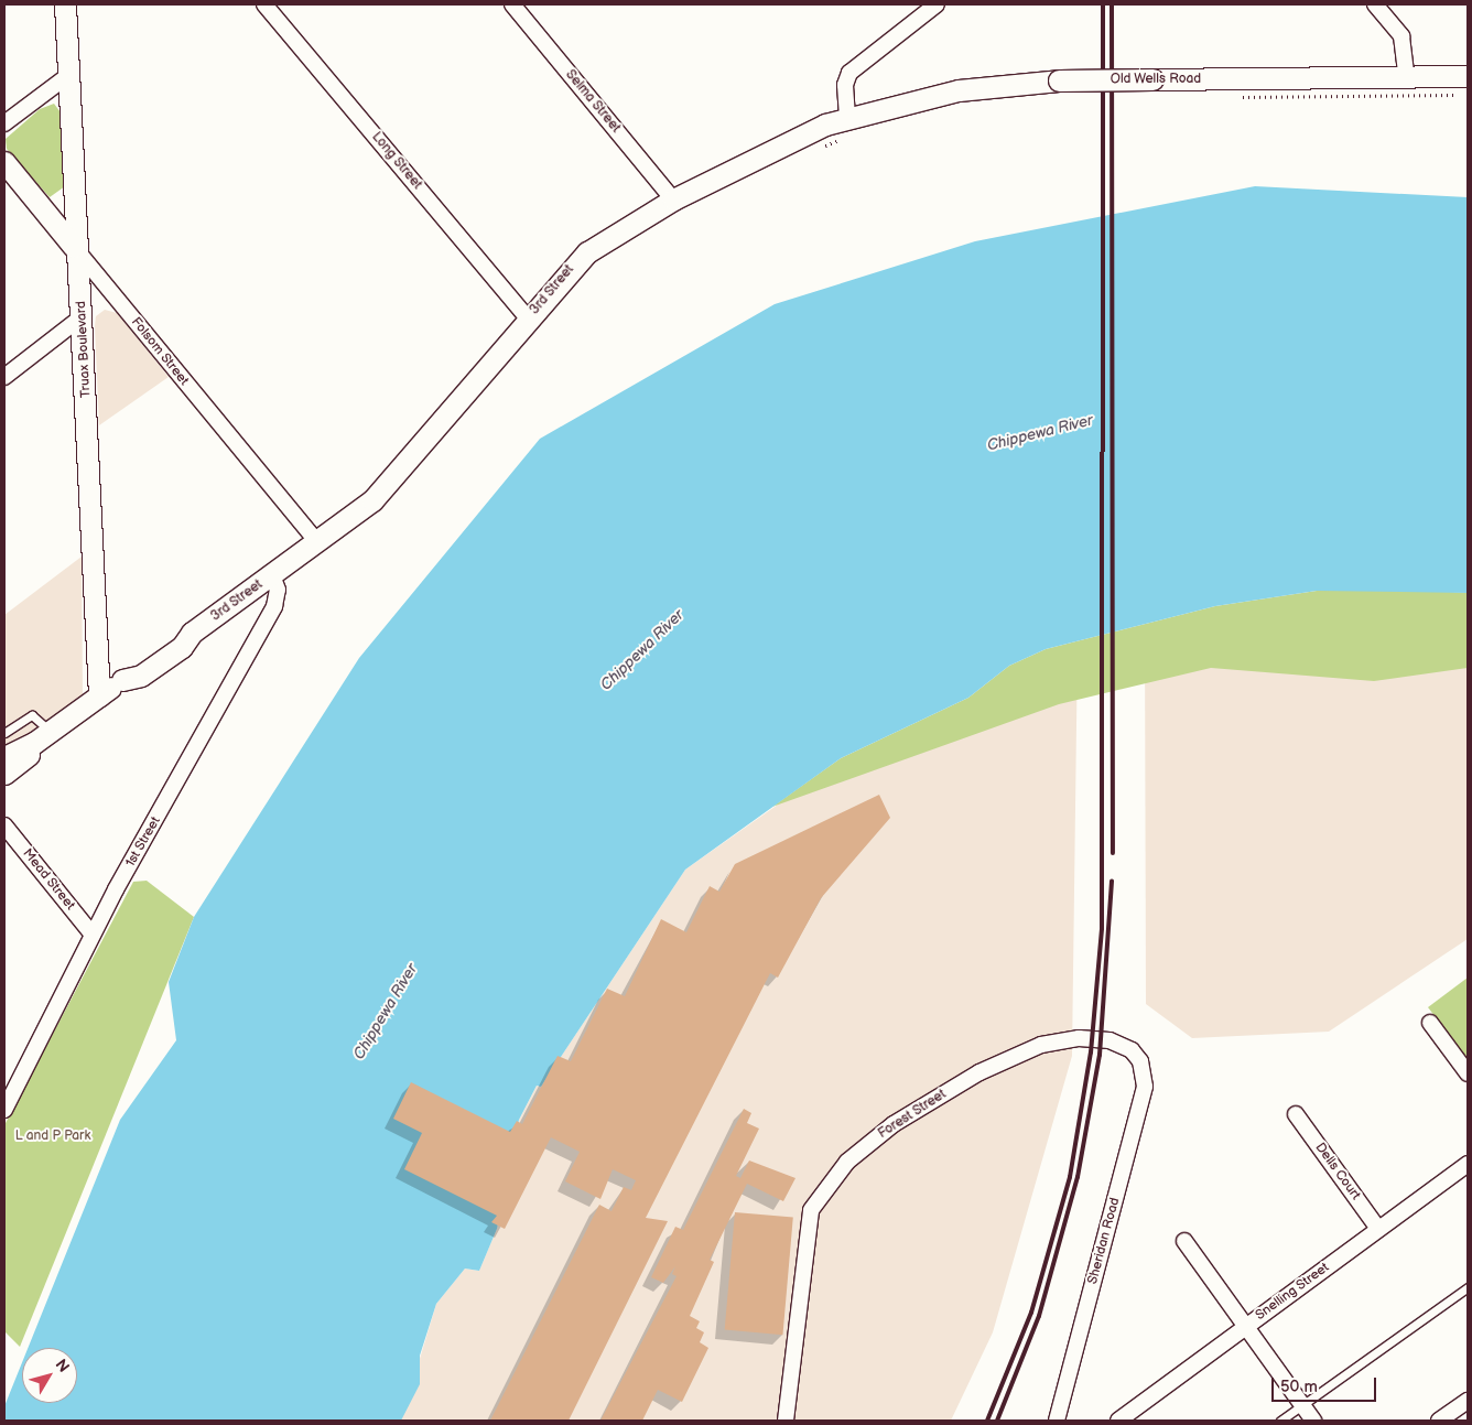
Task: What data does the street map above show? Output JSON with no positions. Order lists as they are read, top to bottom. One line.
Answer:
{"streets":{"street":["Old Wells Road","Selma Street","Long Street","3rd Street","Truax Boulevard","Folsom Street","1st Street","Mead Street","Forest Street","Dells Court","Sheridan Road","Snelling Street"]},"crossings":[["Old Wells Road","3rd Street"],["Selma Street","3rd Street"],["Long Street","3rd Street"],["3rd Street","Truax Boulevard"],["3rd Street","Folsom Street"],["3rd Street","1st Street"],["Truax Boulevard","Folsom Street"],["1st Street","Mead Street"],["Forest Street","Sheridan Road"],["Dells Court","Snelling Street"]],"water":["Chippewa River"],"parks":["L and P Park"],"scale_bar":"50 m","north":"top right"}
